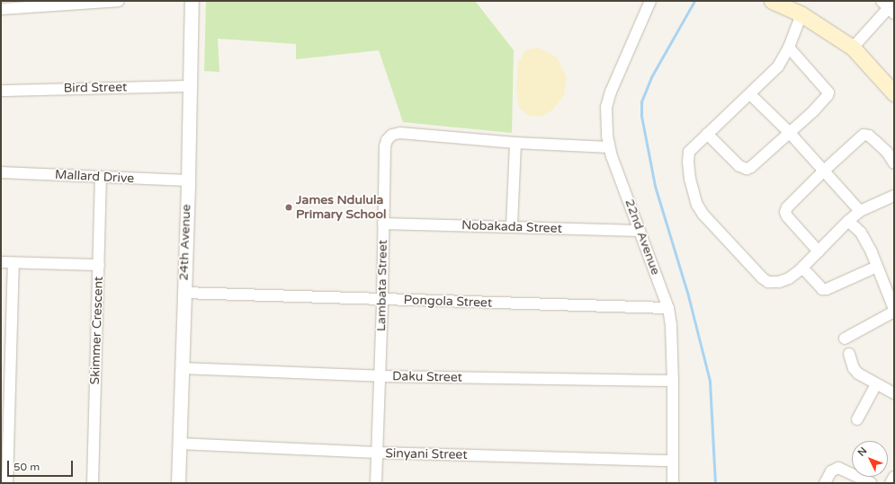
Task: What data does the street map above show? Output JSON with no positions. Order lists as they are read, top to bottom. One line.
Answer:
{"streets":{"street":["Bird Street","Mallard Drive","Nobakada Street","22nd Avenue","24th Avenue","Lambata Street","Pongola Street","Skimmer Crescent","Daku Street","Sinyani Street"]},"crossings":[["Bird Street","24th Avenue"],["Mallard Drive","24th Avenue"],["Mallard Drive","Skimmer Crescent"],["Nobakada Street","22nd Avenue"],["Nobakada Street","Lambata Street"],["22nd Avenue","Lambata Street"],["22nd Avenue","Pongola Street"],["22nd Avenue","Daku Street"],["22nd Avenue","Sinyani Street"],["24th Avenue","Pongola Street"],["24th Avenue","Daku Street"],["24th Avenue","Sinyani Street"],["Lambata Street","Pongola Street"],["Lambata Street","Daku Street"],["Lambata Street","Sinyani Street"]],"places":["James Ndulula Primary School"],"scale_bar":"50 m","north":"top left"}
